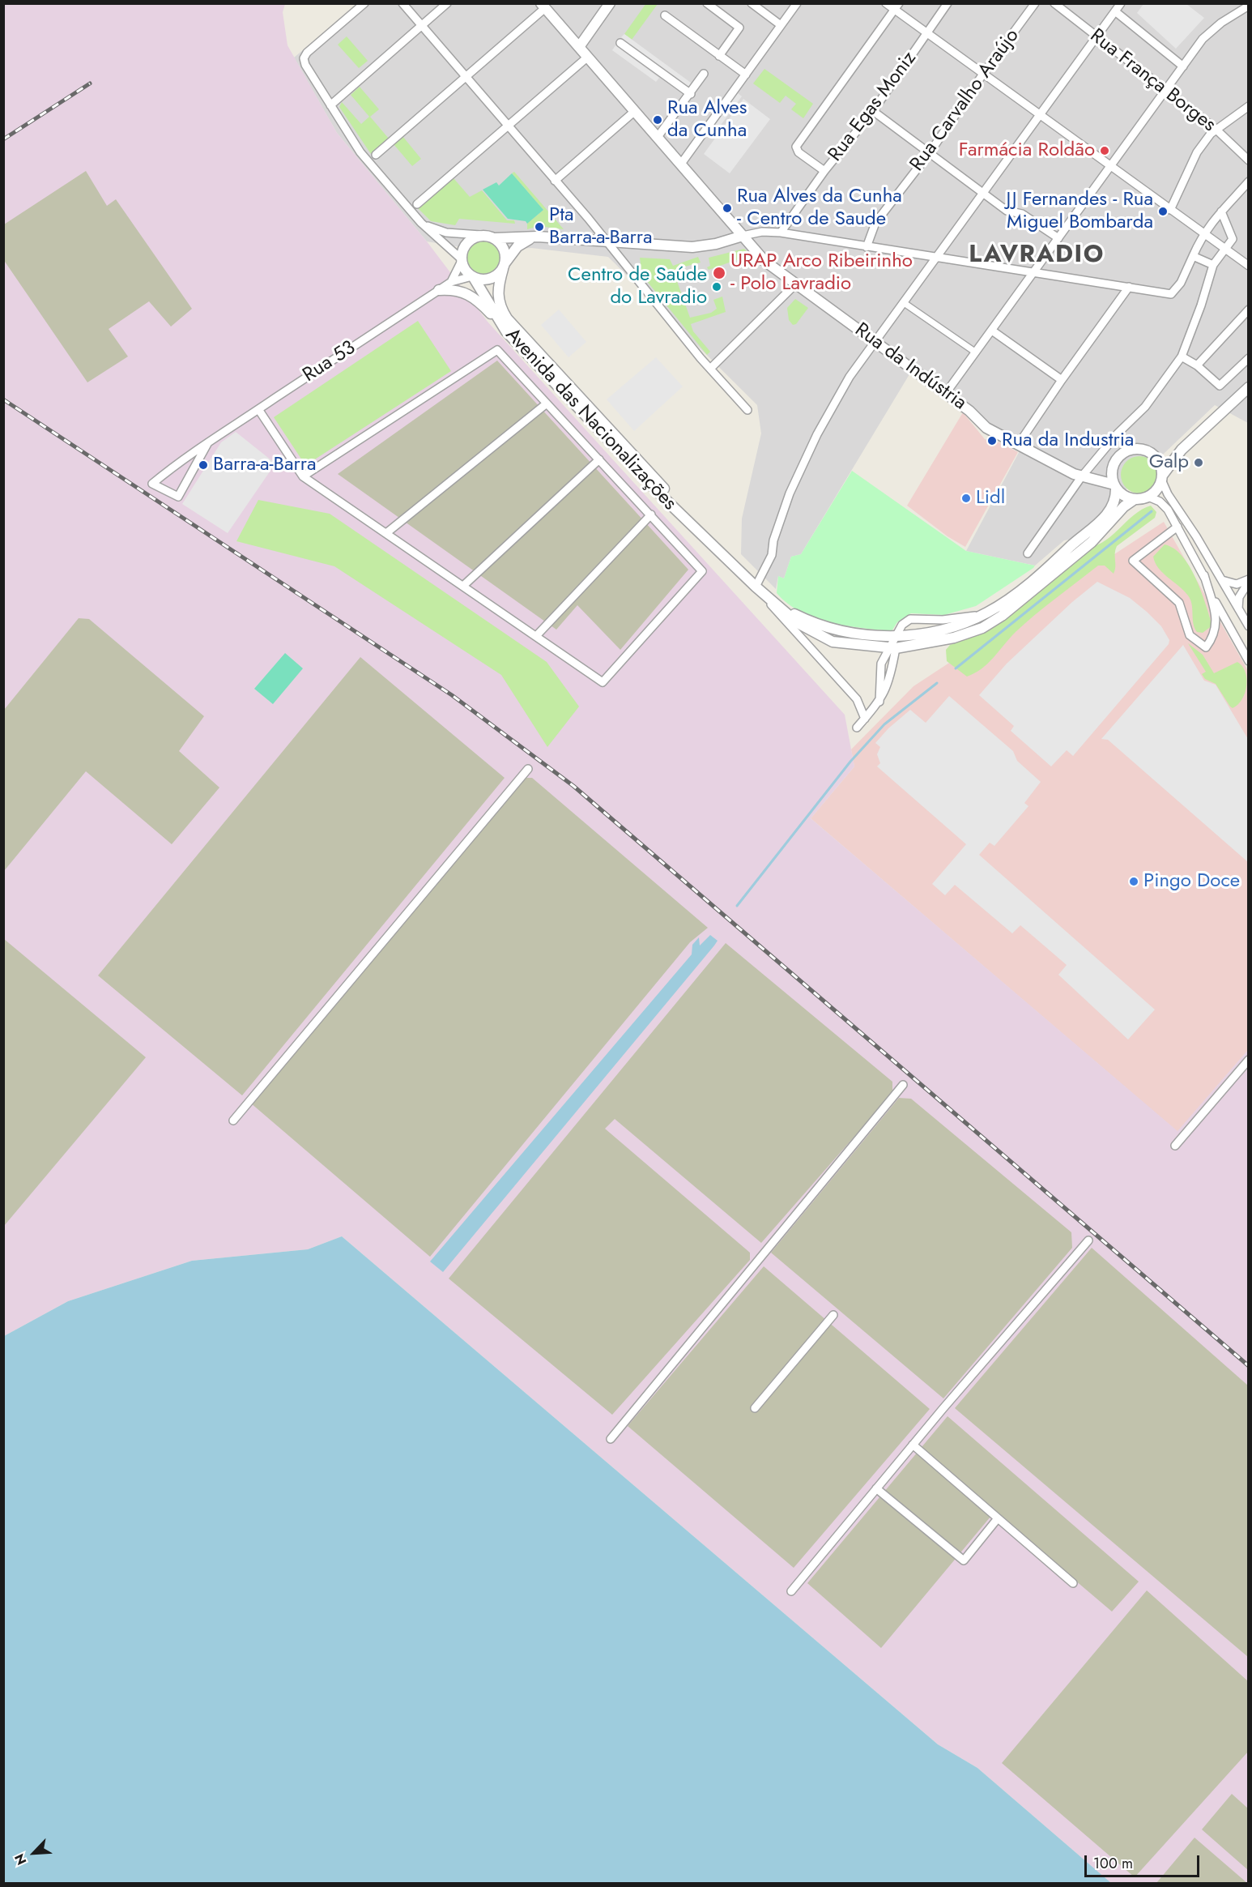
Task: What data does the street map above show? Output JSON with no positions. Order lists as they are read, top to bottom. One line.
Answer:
{"streets":{"street":["Rua França Borges","Rua Carvalho Araújo","Rua Egas Moniz","Rua 53","Rua da Indústria","Avenida das Nacionalizações"]},"crossings":[["Rua 53","Avenida das Nacionalizações"],["Rua da Indústria","Avenida das Nacionalizações"]],"districts":["LAVRADIO"],"places":["Rua Alves da Cunha","Farmácia Roldão","Rua Alves da Cunha - Centro de Saude","JJ Fernandes - Rua Miguel Bombarda","Pta Barra-a-Barra","URAP Arco Ribeirinho - Polo Lavradio","Centro de Saúde do Lavradio","Rua da Industria","Galp","Barra-a-Barra","Lidl","Pingo Doce"],"scale_bar":"100 m","north":"bottom left"}
